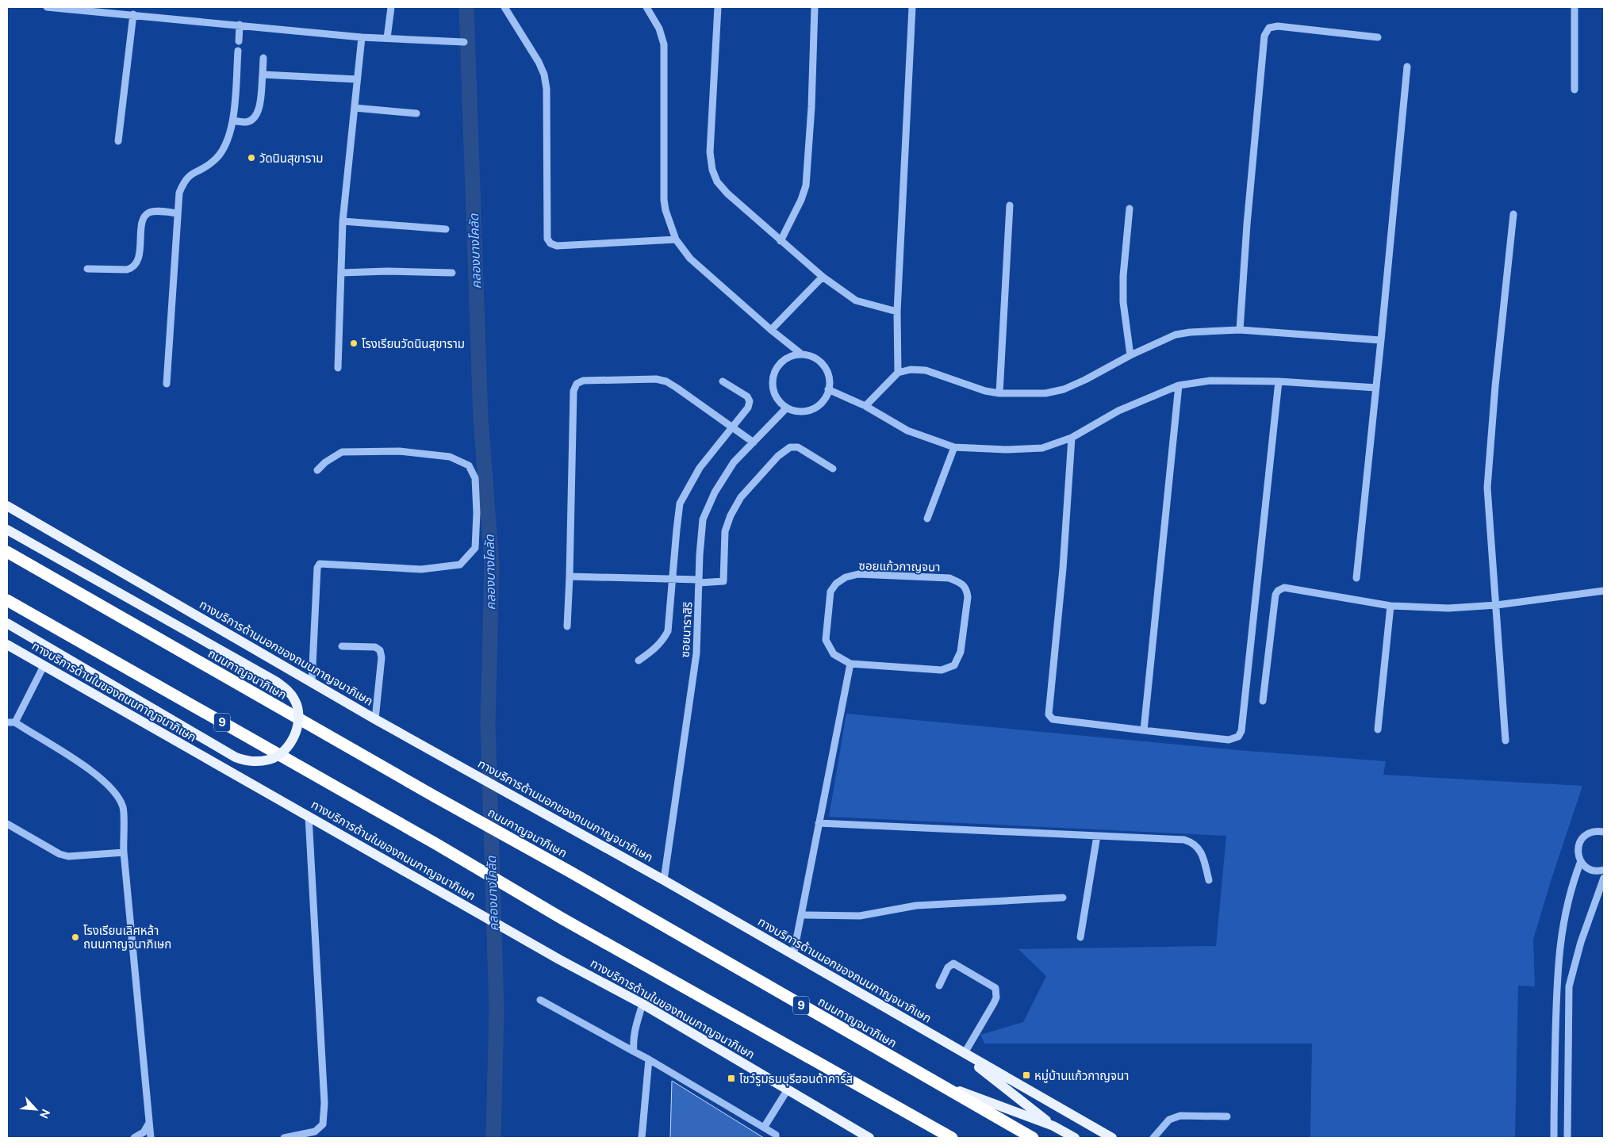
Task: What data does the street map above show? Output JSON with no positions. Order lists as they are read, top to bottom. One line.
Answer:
{"streets":{"highway":["ถนนกาญจนาภิเษก","9"],"main road":["ทางบริการด้านนอกของถนนกาญจนาภิเษก","ทางบริการด้านในของถนนกาญจนาภิเษก"],"street":["ซอยแก้วกาญจนา","ซอยนาราสิริ"]},"crossings":[["ซอยนาราสิริ","ทางบริการด้านนอกของถนนกาญจนาภิเษก"]],"water":["คลองบางโคลัด"],"places":{"other":["วัดนินสุขาราม","โรงเรียนวัดนินสุขาราม","โรงเรียนเลิศหล้า ถนนกาญจนาภิเษก"],"transit":["หมู่บ้านแก้วกาญจนา","โชว์รูมธนบุรีฮอนด้าคาร์ส"]},"north":"bottom right"}
